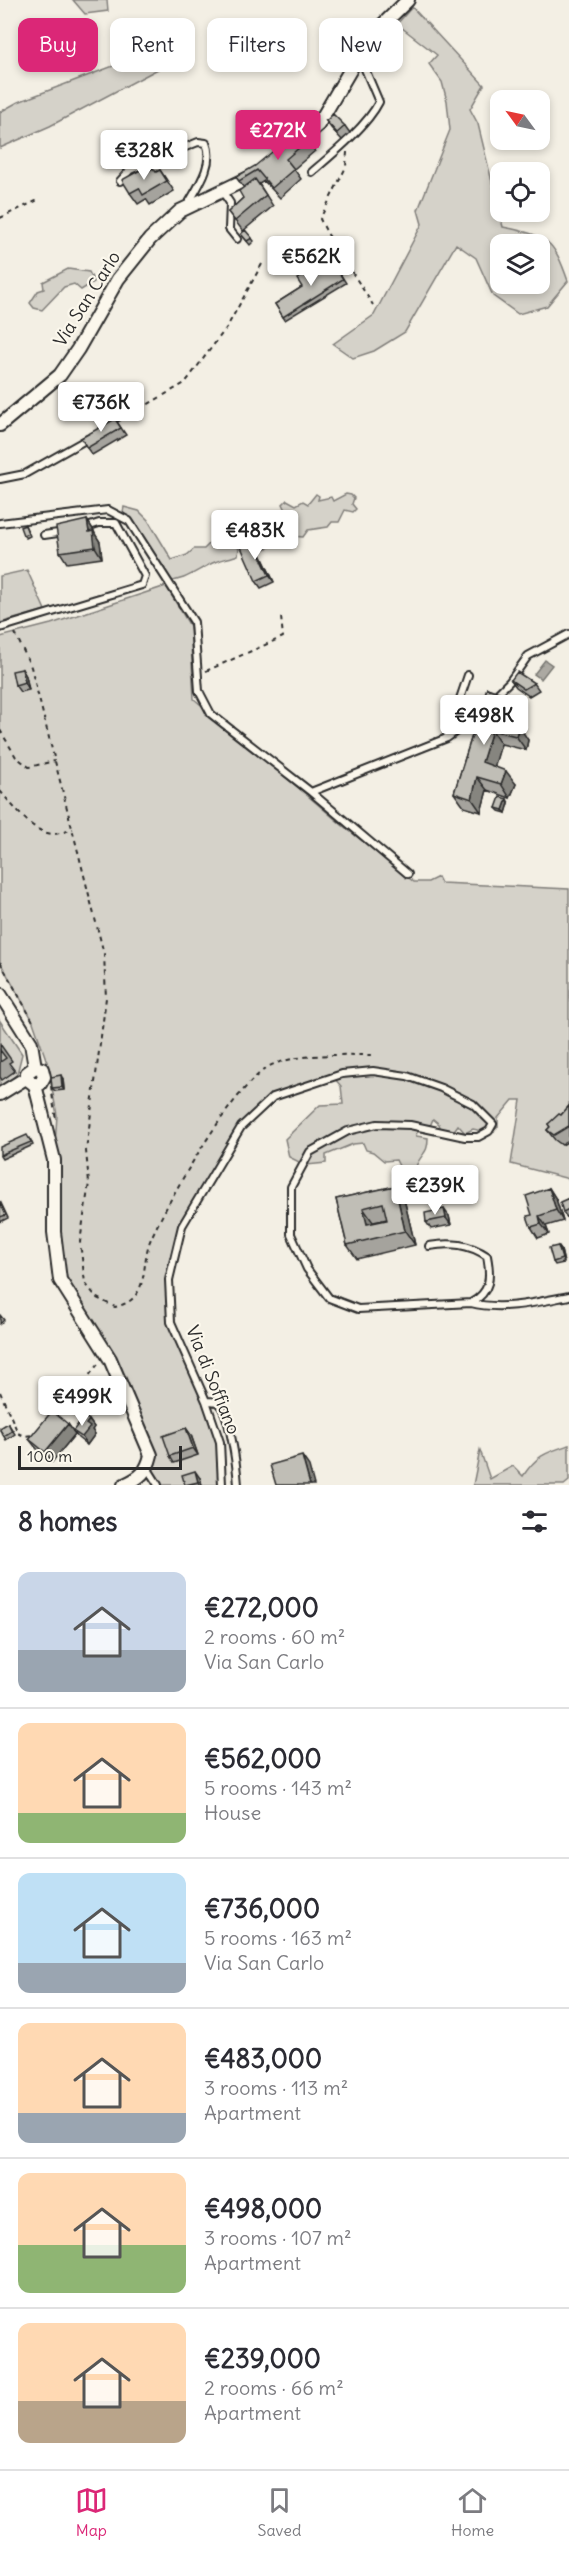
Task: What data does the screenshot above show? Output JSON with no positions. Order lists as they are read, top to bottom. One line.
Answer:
{"streets":{"street":["Via San Carlo"],"lane":["Via di Soffiano"]},"scale_bar":"100 m","north":"top left","page":{"chip":["Buy","Rent","Filters","New"],"price":["€272K","€328K","€562K","€736K","€483K","€498K","€239K","€499K"],"scale":"100 m","heading":"8 homes","list":[{"name":"€272,000","note":"2 rooms · 60 m² · Via San Carlo"},{"name":"€562,000","note":"5 rooms · 143 m² · House"},{"name":"€736,000","note":"5 rooms · 163 m² · Via San Carlo"},{"name":"€483,000","note":"3 rooms · 113 m² · Apartment"},{"name":"€498,000","note":"3 rooms · 107 m² · Apartment"},{"name":"€239,000","note":"2 rooms · 66 m² · Apartment"}],"tabs":["Map","Saved","Home"]}}
